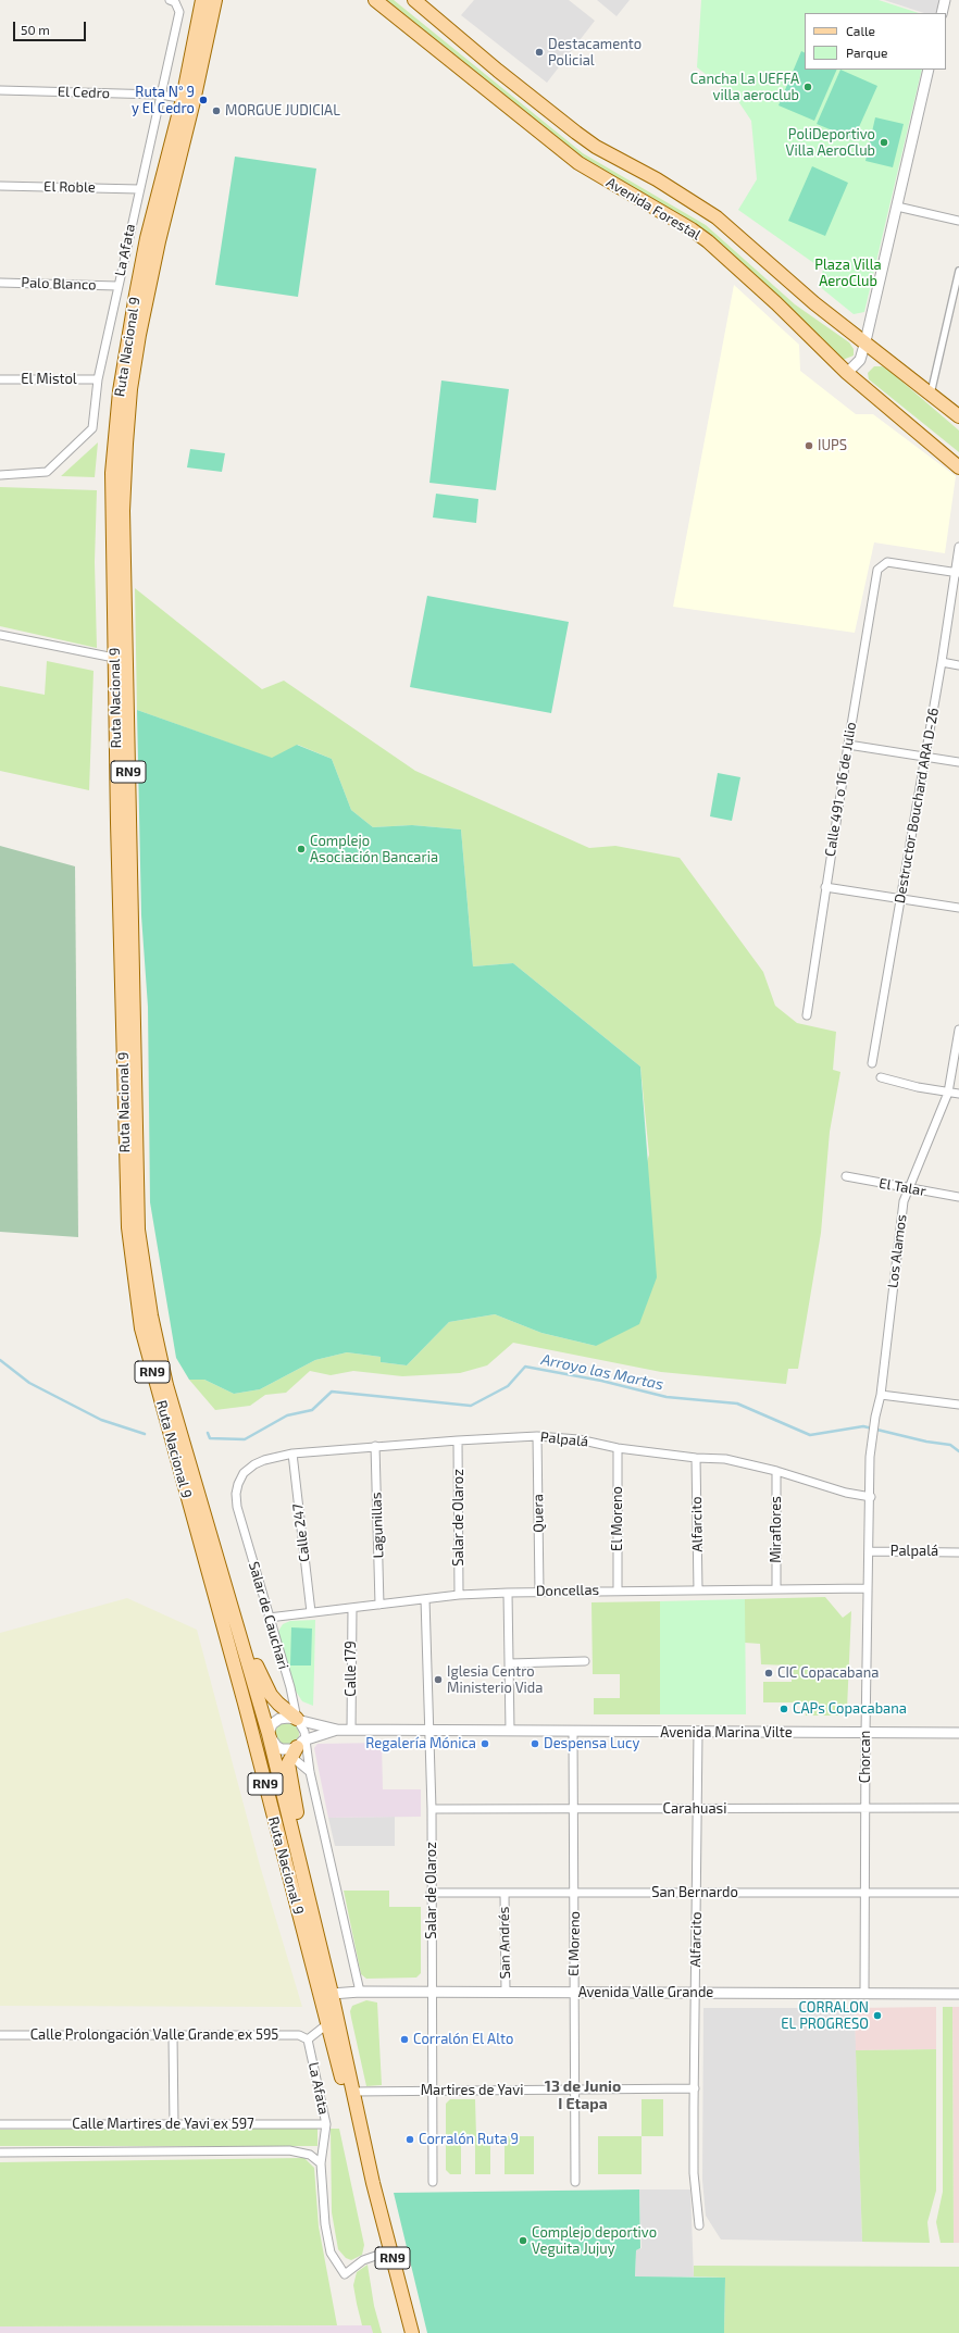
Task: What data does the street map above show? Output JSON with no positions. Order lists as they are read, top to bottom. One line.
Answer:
{"streets":{"main road":["Avenida Forestal","Ruta Nacional 9","RN9"],"street":["El Cedro","El Roble","La Afata","Palo Blanco","El Mistol","Calle 491 o 16 de Julio","Destructor Bouchard ARA D-26","El Talar","Los Alamos","Palpalá","Quera","Salar de Olaroz","El Moreno","Alfarcito","Lagunillas","Miraflores","Calle 247","Doncellas","Salar de Cauchari","Calle 179","Avenida Marina Vilte","Chorcan","Carahuasi","San Bernardo","San Andrés","Avenida Valle Grande","Calle Prolongación Valle Grande ex 595","Martires de Yavi","Calle Martires de Yavi ex 597"]},"crossings":[["El Cedro","La Afata"],["El Cedro","Ruta Nacional 9"],["El Roble","La Afata"],["La Afata","Palo Blanco"],["La Afata","Ruta Nacional 9"],["La Afata","El Mistol"],["La Afata","Calle Prolongación Valle Grande ex 595"],["La Afata","Calle Martires de Yavi ex 597"],["Ruta Nacional 9","Salar de Cauchari"],["Ruta Nacional 9","Avenida Marina Vilte"],["Ruta Nacional 9","Avenida Valle Grande"],["Ruta Nacional 9","Martires de Yavi"],["Calle 491 o 16 de Julio","Destructor Bouchard ARA D-26"],["El Talar","Los Alamos"],["Los Alamos","Chorcan"],["Palpalá","Quera"],["Palpalá","Salar de Olaroz"],["Palpalá","El Moreno"],["Palpalá","Alfarcito"],["Palpalá","Lagunillas"],["Palpalá","Miraflores"],["Palpalá","Calle 247"],["Palpalá","Salar de Cauchari"],["Palpalá","Chorcan"],["Quera","Doncellas"],["Salar de Olaroz","Doncellas"],["Salar de Olaroz","Avenida Marina Vilte"],["Salar de Olaroz","Carahuasi"],["Salar de Olaroz","San Bernardo"],["Salar de Olaroz","Avenida Valle Grande"],["Salar de Olaroz","Martires de Yavi"],["El Moreno","Doncellas"],["El Moreno","Avenida Marina Vilte"],["El Moreno","Carahuasi"],["El Moreno","San Bernardo"],["El Moreno","Avenida Valle Grande"],["El Moreno","Martires de Yavi"],["Alfarcito","Doncellas"],["Alfarcito","Avenida Marina Vilte"],["Alfarcito","Carahuasi"],["Alfarcito","San Bernardo"],["Alfarcito","Avenida Valle Grande"],["Alfarcito","Martires de Yavi"],["Lagunillas","Doncellas"],["Miraflores","Doncellas"],["Calle 247","Doncellas"],["Doncellas","Salar de Cauchari"],["Doncellas","Calle 179"],["Doncellas","Chorcan"],["Salar de Cauchari","Avenida Marina Vilte"],["Salar de Cauchari","Avenida Valle Grande"],["Calle 179","Avenida Marina Vilte"],["Avenida Marina Vilte","Chorcan"],["Chorcan","Carahuasi"],["Chorcan","San Bernardo"],["Chorcan","Avenida Valle Grande"],["San Bernardo","San Andrés"],["San Andrés","Avenida Valle Grande"]],"districts":["13 de Junio I Etapa"],"water":["Arroyo las Martas"],"parks":["Plaza Villa AeroClub"],"places":["Destacamento Policial","Cancha La UEFFA villa aeroclub","Ruta N° 9 y El Cedro","MORGUE JUDICIAL","PoliDeportivo Villa AeroClub","IUPS","Complejo Asociación Bancaria","CIC Copacabana","Iglesia Centro Ministerio Vida","CAPs Copacabana","Regalería Mónica","Despensa Lucy","CORRALON EL PROGRESO","Corralón El Alto","Corralón Ruta 9","Complejo deportivo Veguita Jujuy"],"legend":["Calle","Parque"],"scale_bar":"50 m"}
